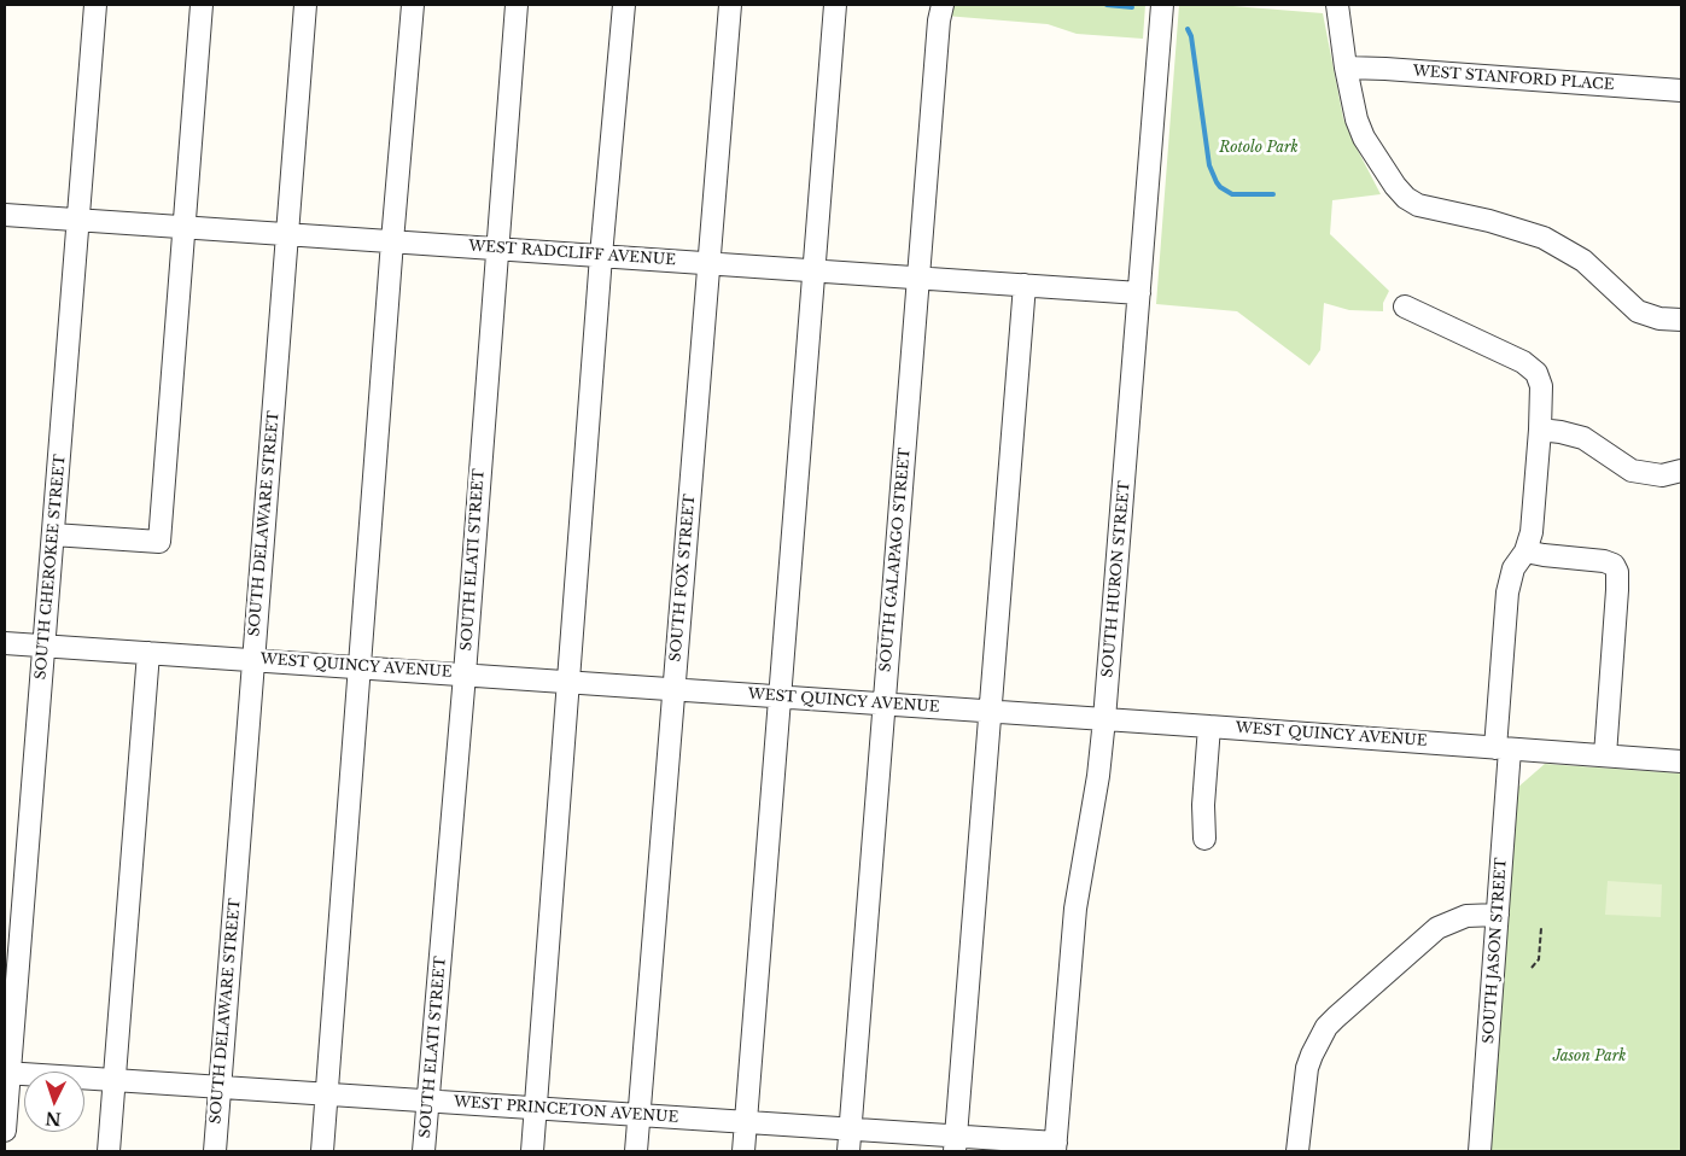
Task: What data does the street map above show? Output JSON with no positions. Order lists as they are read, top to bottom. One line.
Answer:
{"streets":{"street":["WEST STANFORD PLACE","WEST RADCLIFF AVENUE","SOUTH DELAWARE STREET","SOUTH ELATI STREET","SOUTH GALAPAGO STREET","SOUTH CHEROKEE STREET","SOUTH FOX STREET","SOUTH HURON STREET","WEST QUINCY AVENUE","SOUTH JASON STREET","WEST PRINCETON AVENUE"]},"crossings":[["WEST RADCLIFF AVENUE","SOUTH DELAWARE STREET"],["WEST RADCLIFF AVENUE","SOUTH ELATI STREET"],["WEST RADCLIFF AVENUE","SOUTH GALAPAGO STREET"],["WEST RADCLIFF AVENUE","SOUTH CHEROKEE STREET"],["WEST RADCLIFF AVENUE","SOUTH FOX STREET"],["WEST RADCLIFF AVENUE","SOUTH HURON STREET"],["SOUTH DELAWARE STREET","WEST QUINCY AVENUE"],["SOUTH DELAWARE STREET","WEST PRINCETON AVENUE"],["SOUTH ELATI STREET","WEST QUINCY AVENUE"],["SOUTH ELATI STREET","WEST PRINCETON AVENUE"],["SOUTH GALAPAGO STREET","WEST QUINCY AVENUE"],["SOUTH GALAPAGO STREET","WEST PRINCETON AVENUE"],["SOUTH CHEROKEE STREET","WEST QUINCY AVENUE"],["SOUTH CHEROKEE STREET","WEST PRINCETON AVENUE"],["SOUTH FOX STREET","WEST QUINCY AVENUE"],["SOUTH FOX STREET","WEST PRINCETON AVENUE"],["SOUTH HURON STREET","WEST QUINCY AVENUE"],["SOUTH HURON STREET","WEST PRINCETON AVENUE"],["WEST QUINCY AVENUE","SOUTH JASON STREET"]],"parks":["Rotolo Park","Jason Park"],"north":"bottom"}
